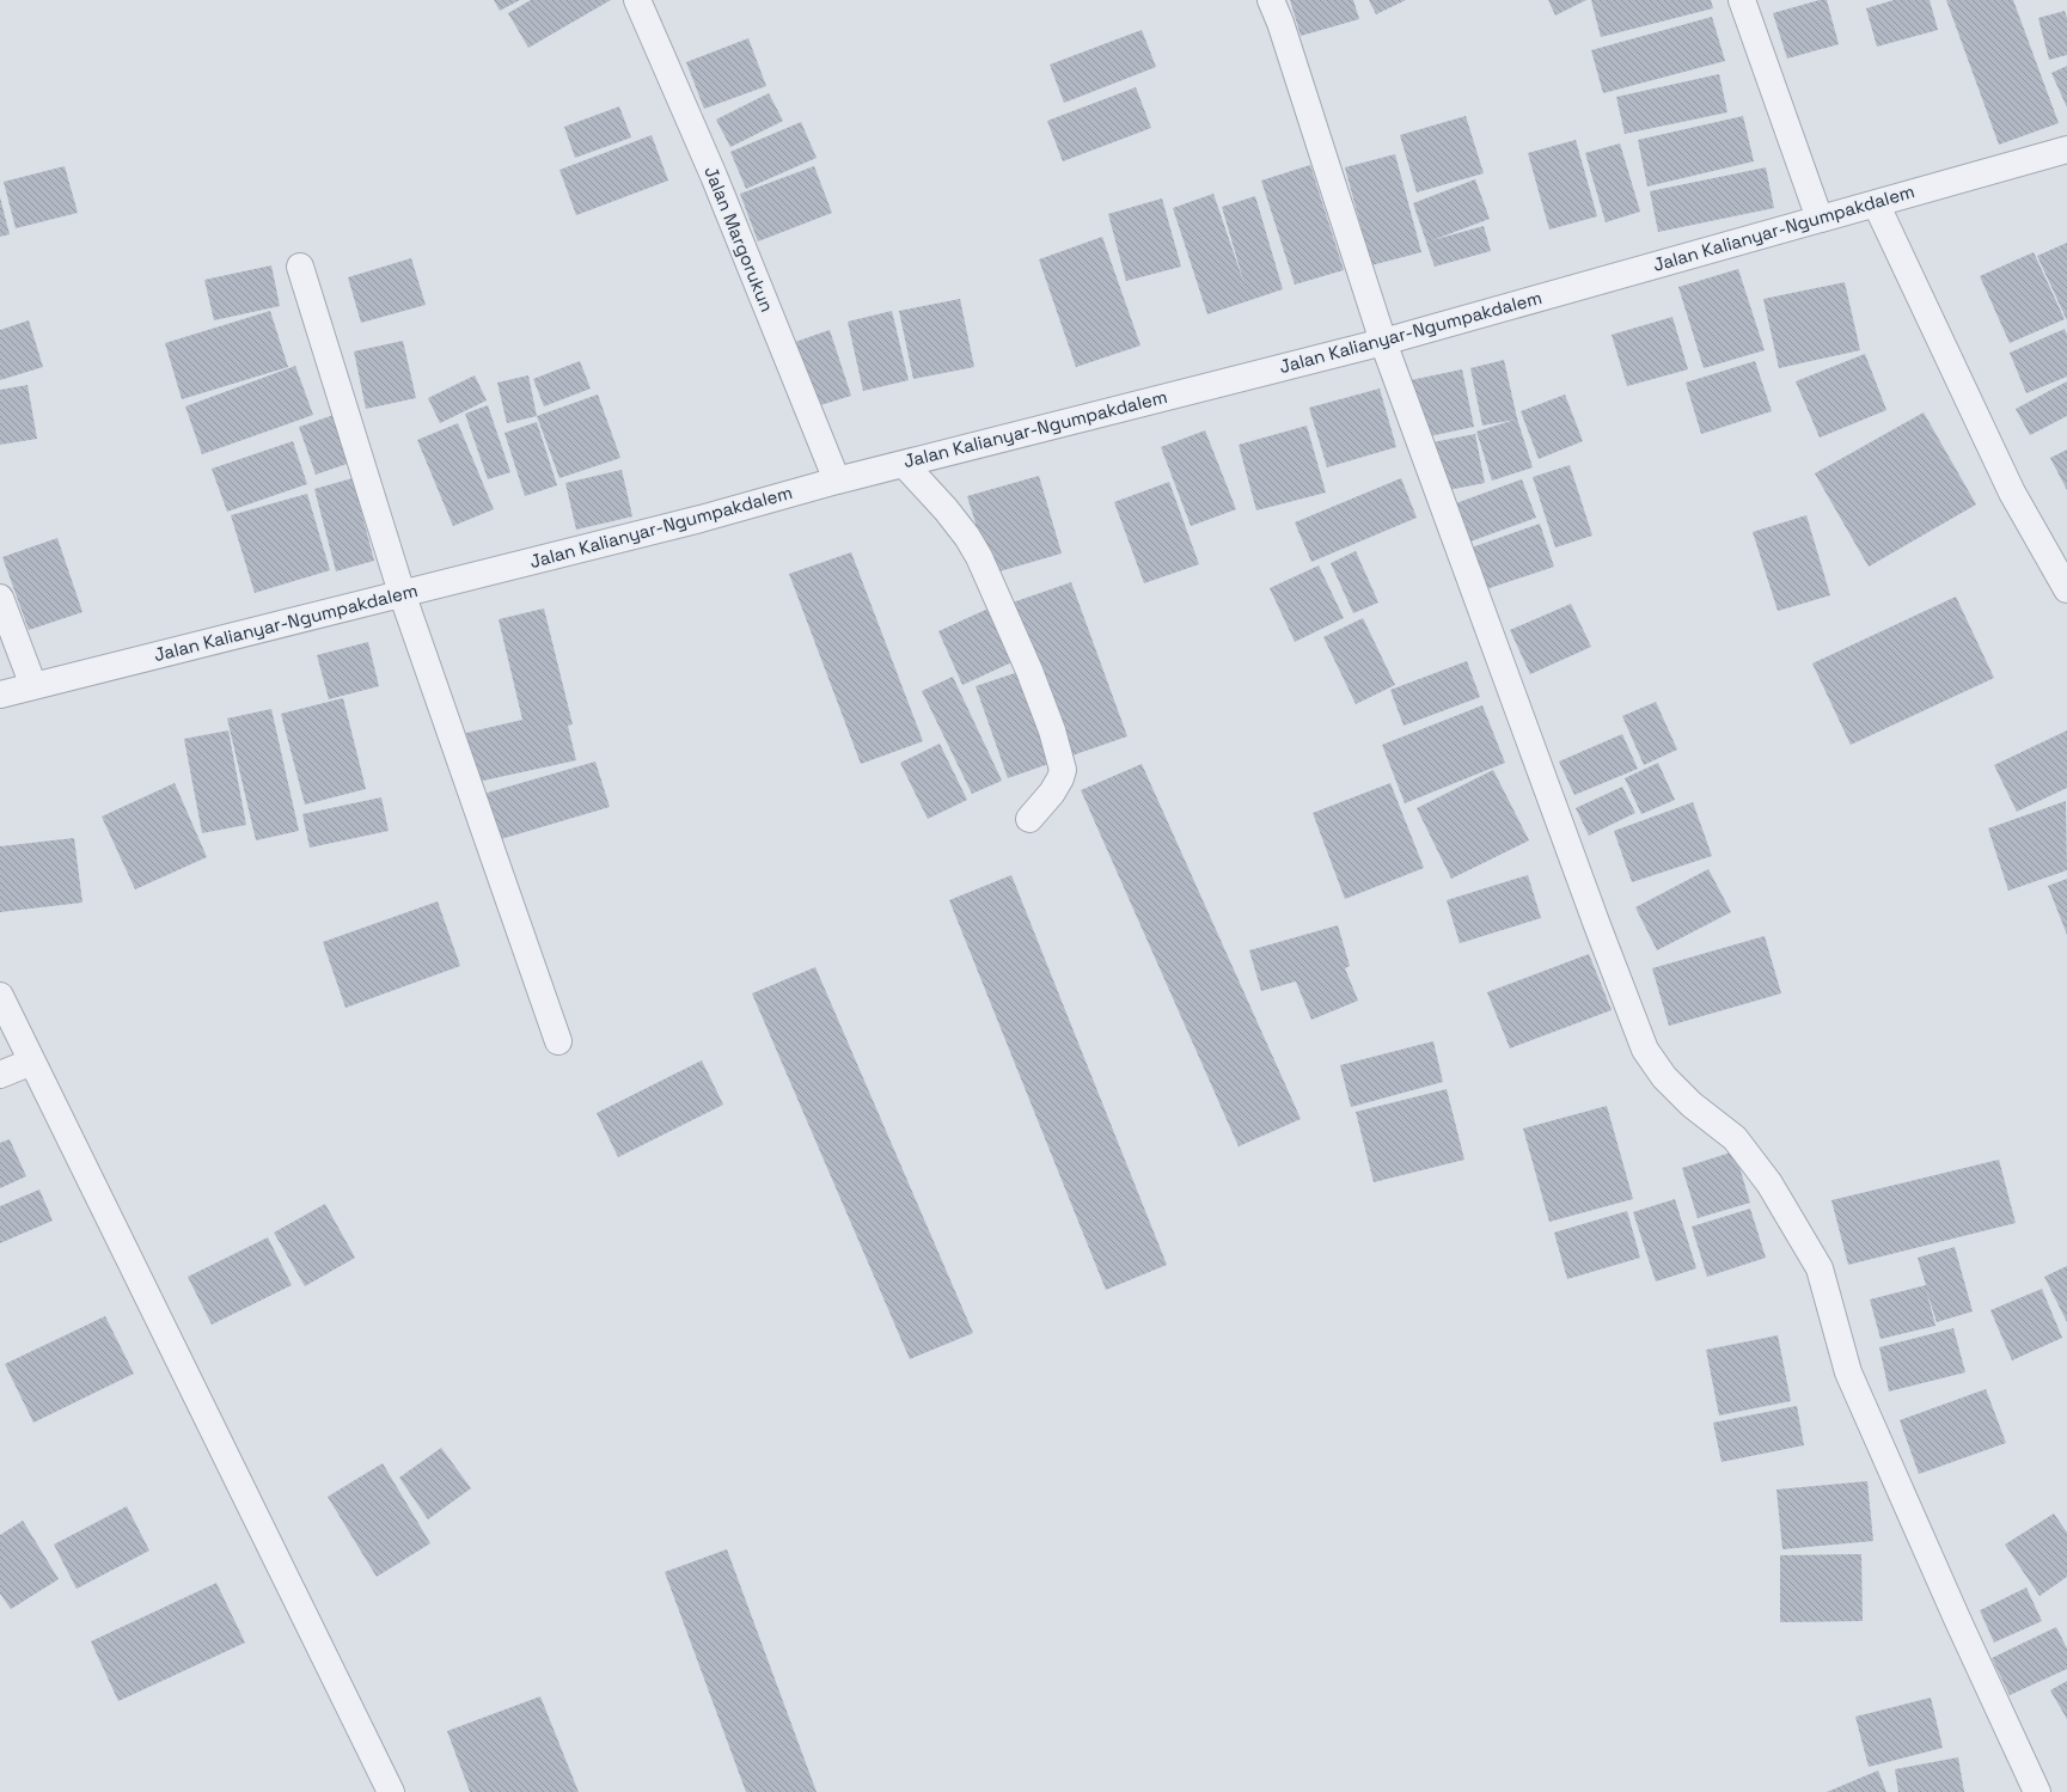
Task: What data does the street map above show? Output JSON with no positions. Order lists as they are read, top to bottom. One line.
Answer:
{"streets":{"street":["Jalan Kalianyar-Ngumpakdalem","Jalan Margorukun"]},"crossings":[["Jalan Kalianyar-Ngumpakdalem","Jalan Margorukun"]]}
